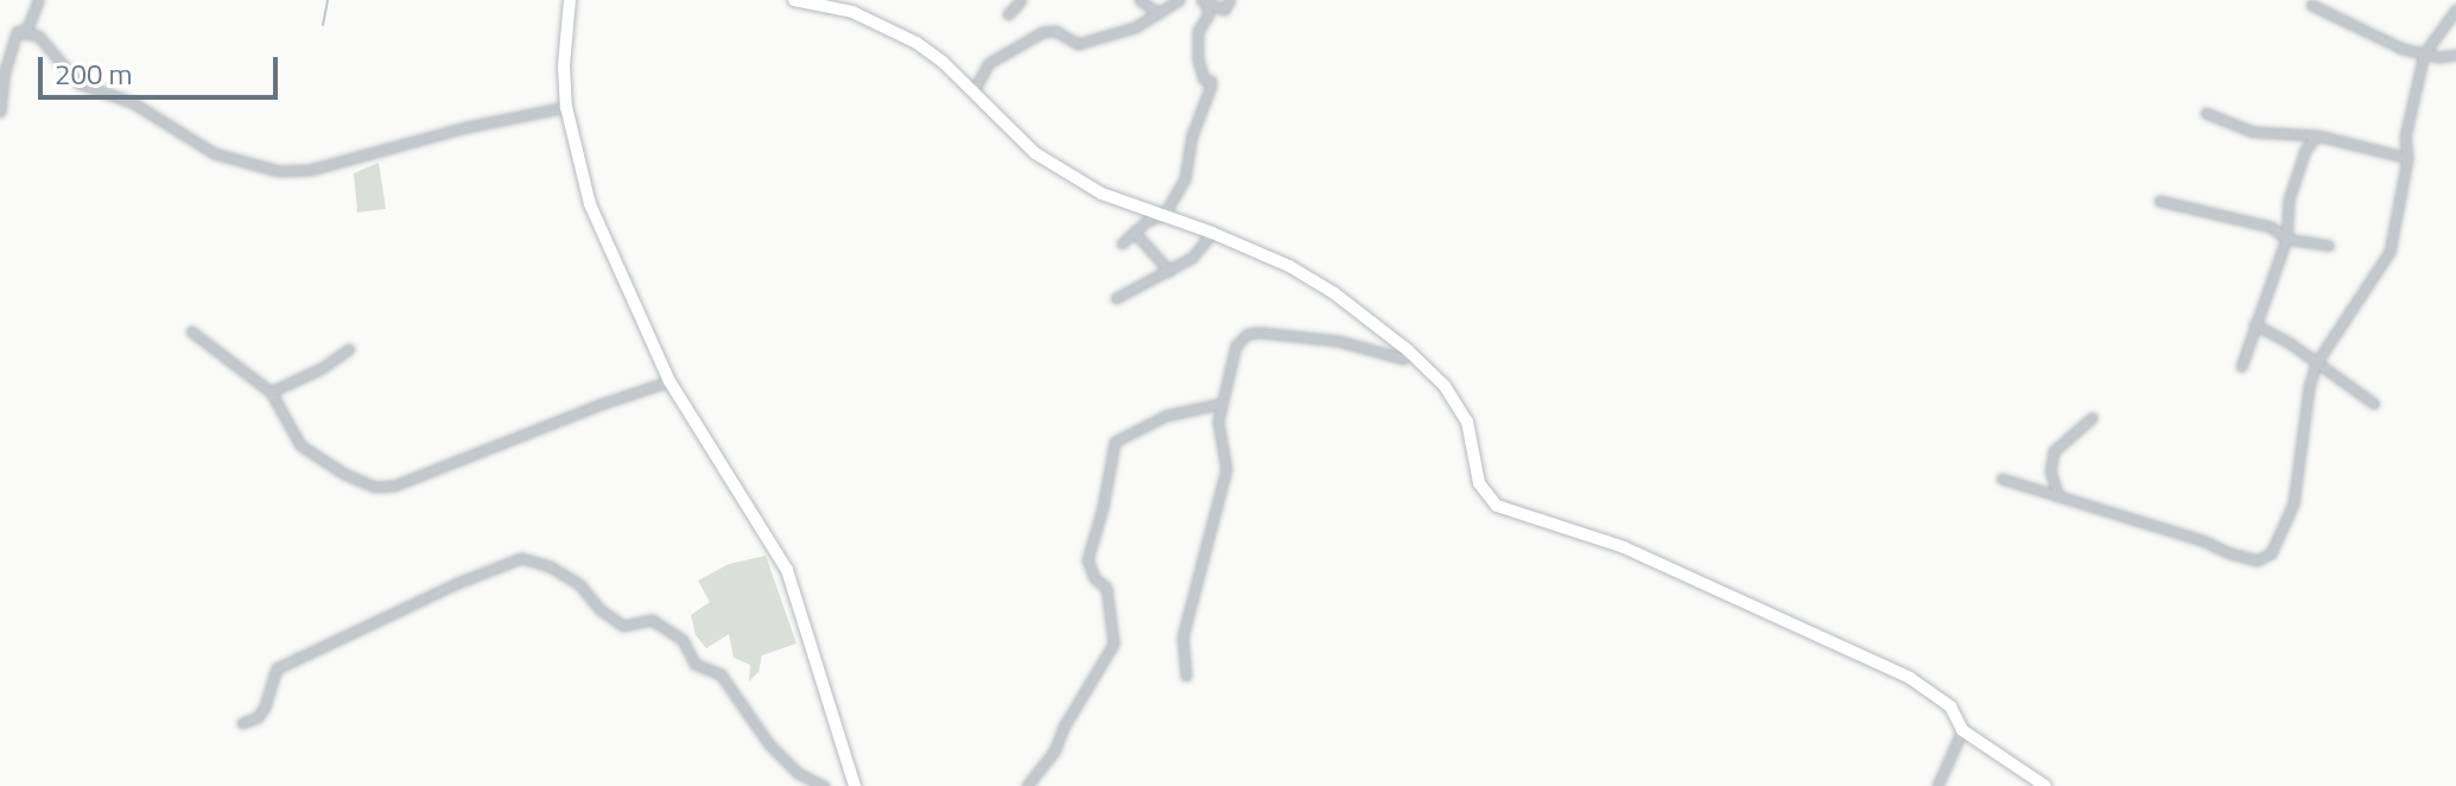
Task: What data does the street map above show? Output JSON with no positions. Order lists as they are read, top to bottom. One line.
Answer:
{"scale_bar":"200 m"}
